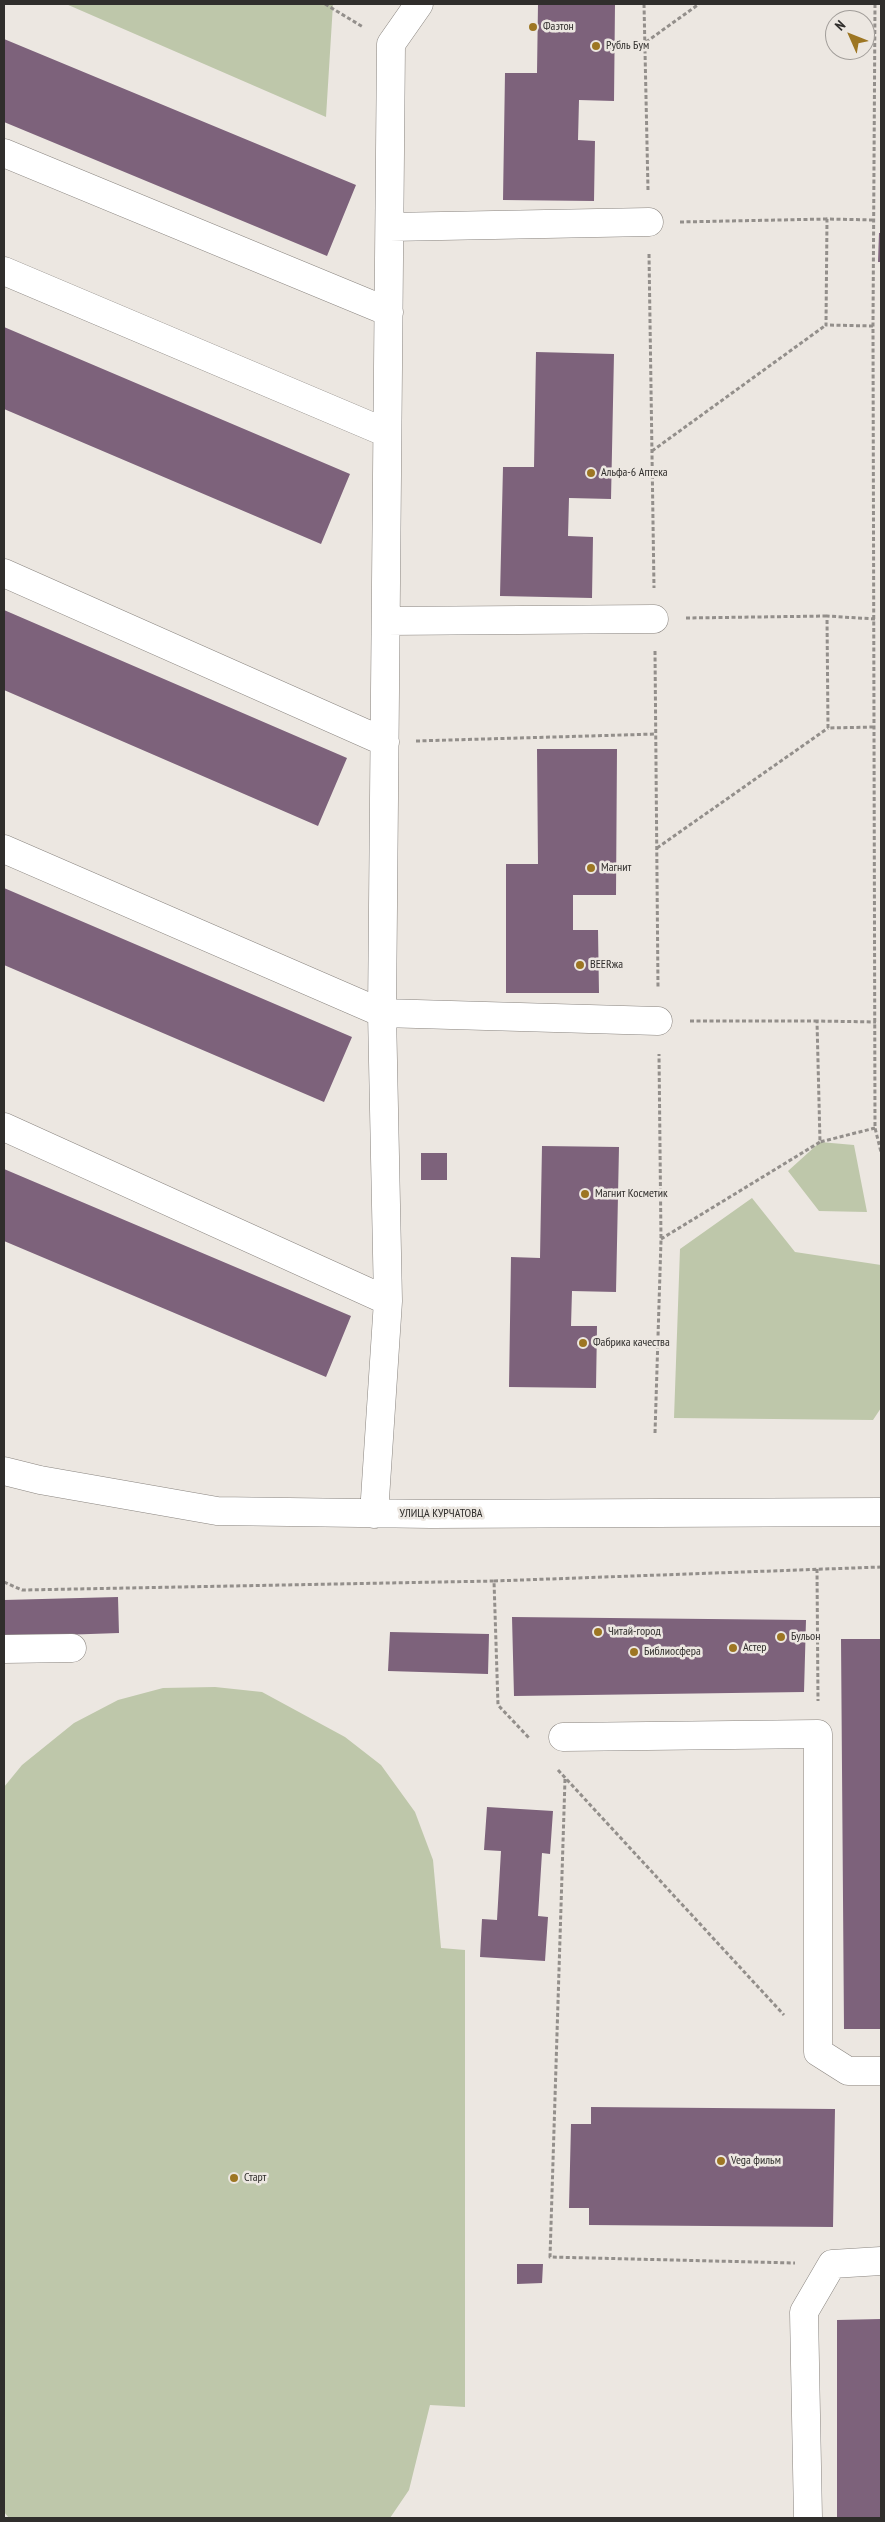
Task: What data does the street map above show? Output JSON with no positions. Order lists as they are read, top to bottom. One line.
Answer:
{"streets":{"street":["УЛИЦА КУРЧАТОВА"]},"places":["Фаэтон","Рубль Бум","Альфа-6 Аптека","Магнит","BEERжа","Магнит Косметик","Фабрика качества","Читай-город","Бульон","Астер","Библиосфера","Vega фильм","Старт"],"north":"top left"}
